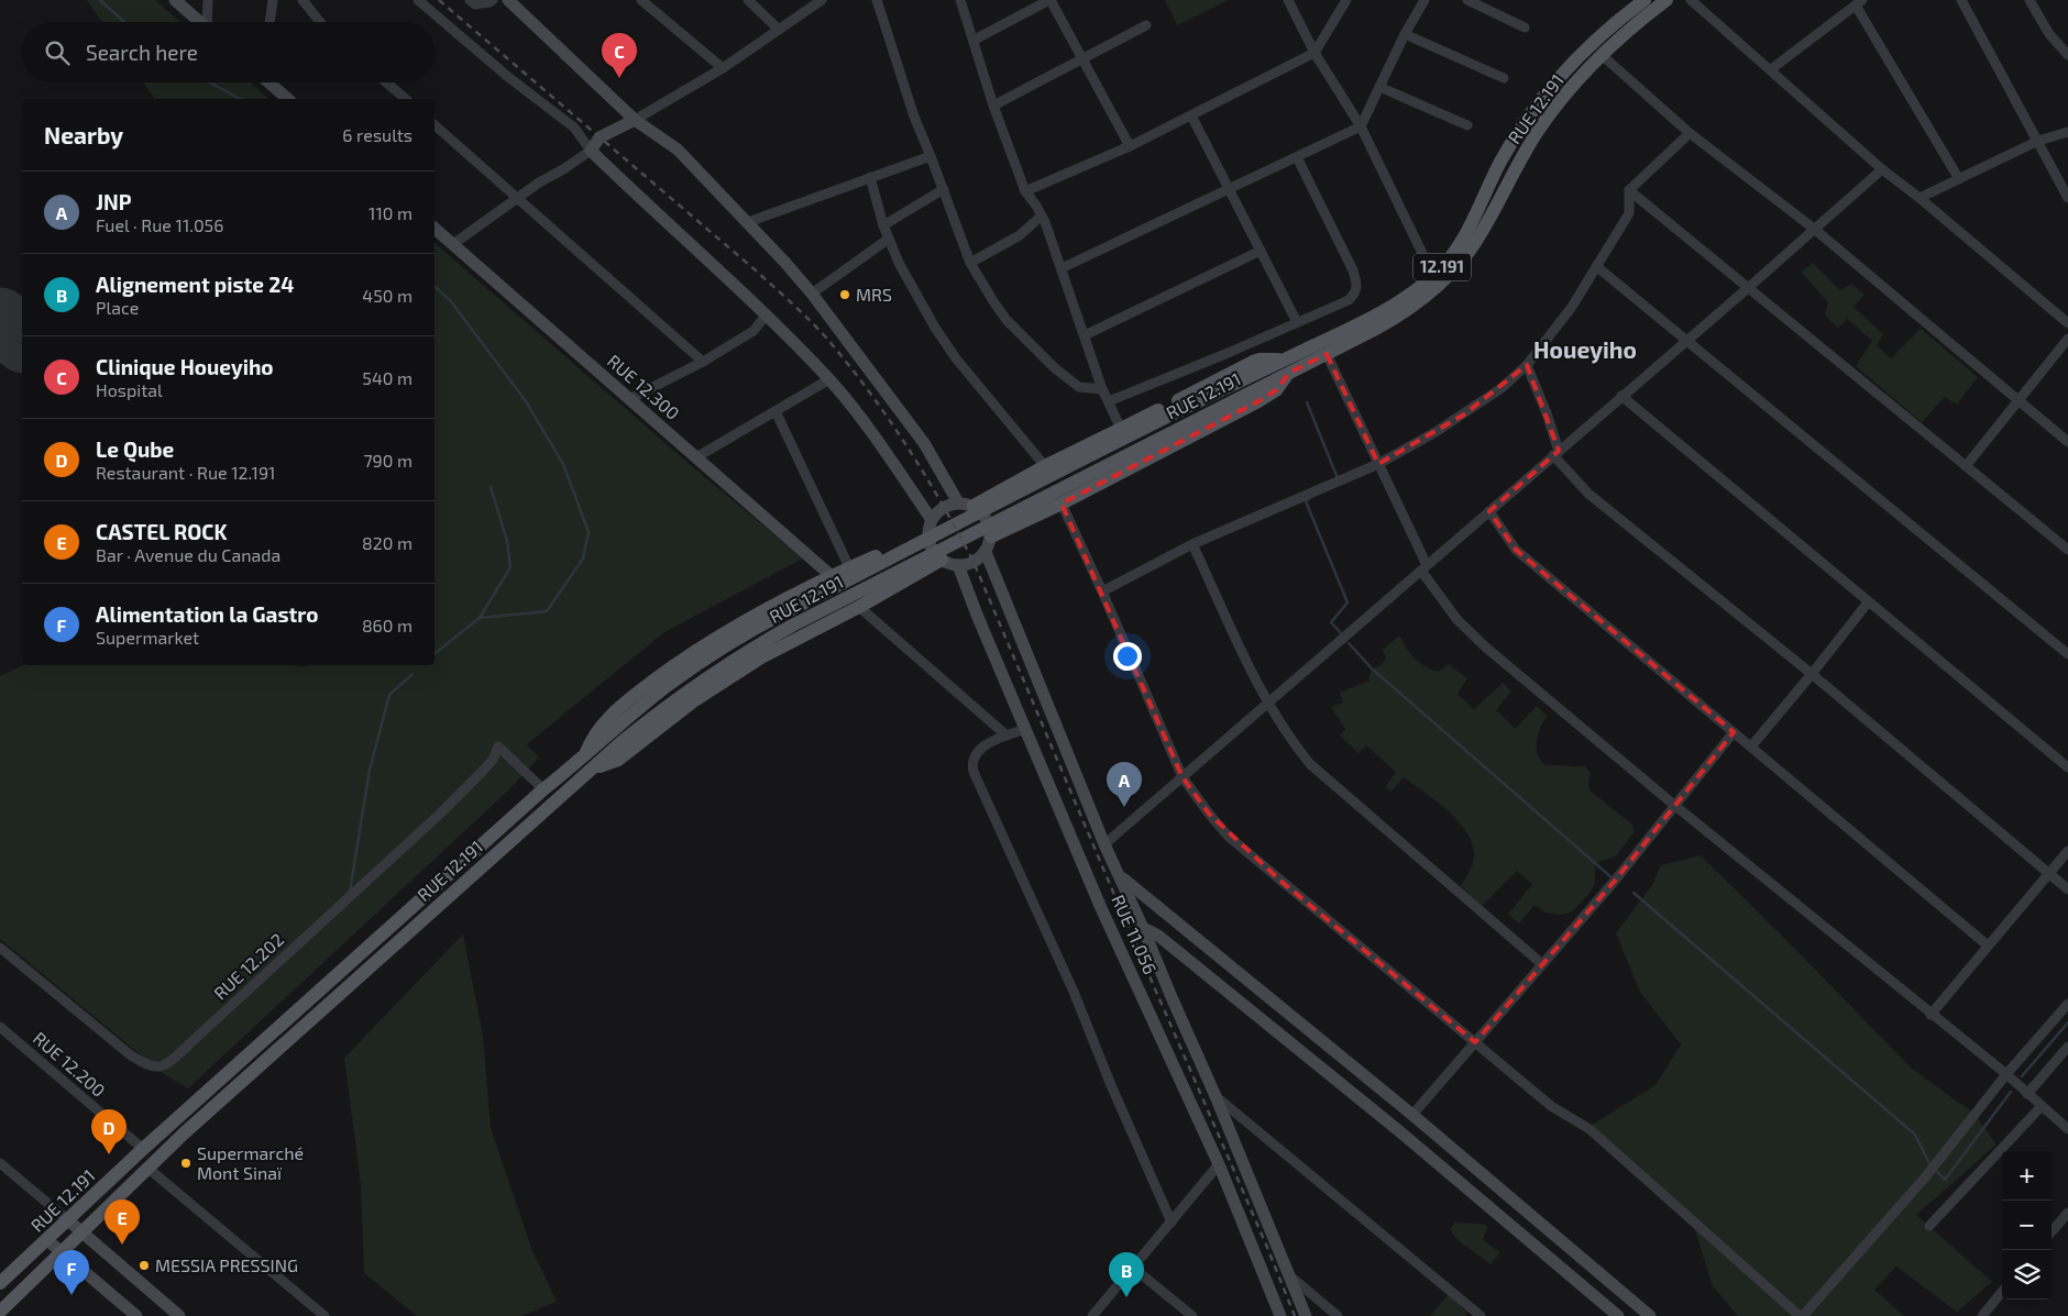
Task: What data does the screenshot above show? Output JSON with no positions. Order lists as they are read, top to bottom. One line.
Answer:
{"streets":{"main road":["RUE 12.191","12.191","RUE 12.300","RUE 11.056"],"street":["RUE 12.202","RUE 12.200"]},"crossings":[["RUE 12.191","RUE 12.202"],["RUE 12.191","RUE 12.200"]],"districts":["Houeyiho"],"places":["MRS","Supermarché Mont Sinaï","MESSIA PRESSING"],"page":{"search":"Search here","pins":["C","A","D","E","F","B"],"heading":["Nearby","6 results"],"list":[{"mark":"A","name":"JNP","note":"Fuel · Rue 11.056","value":"110 m"},{"mark":"B","name":"Alignement piste 24","note":"Place","value":"450 m"},{"mark":"C","name":"Clinique Houeyiho","note":"Hospital","value":"540 m"},{"mark":"D","name":"Le Qube","note":"Restaurant · Rue 12.191","value":"790 m"},{"mark":"E","name":"CASTEL ROCK","note":"Bar · Avenue du Canada","value":"820 m"},{"mark":"F","name":"Alimentation la Gastro","note":"Supermarket","value":"860 m"}],"map_buttons":["+","−"]}}
